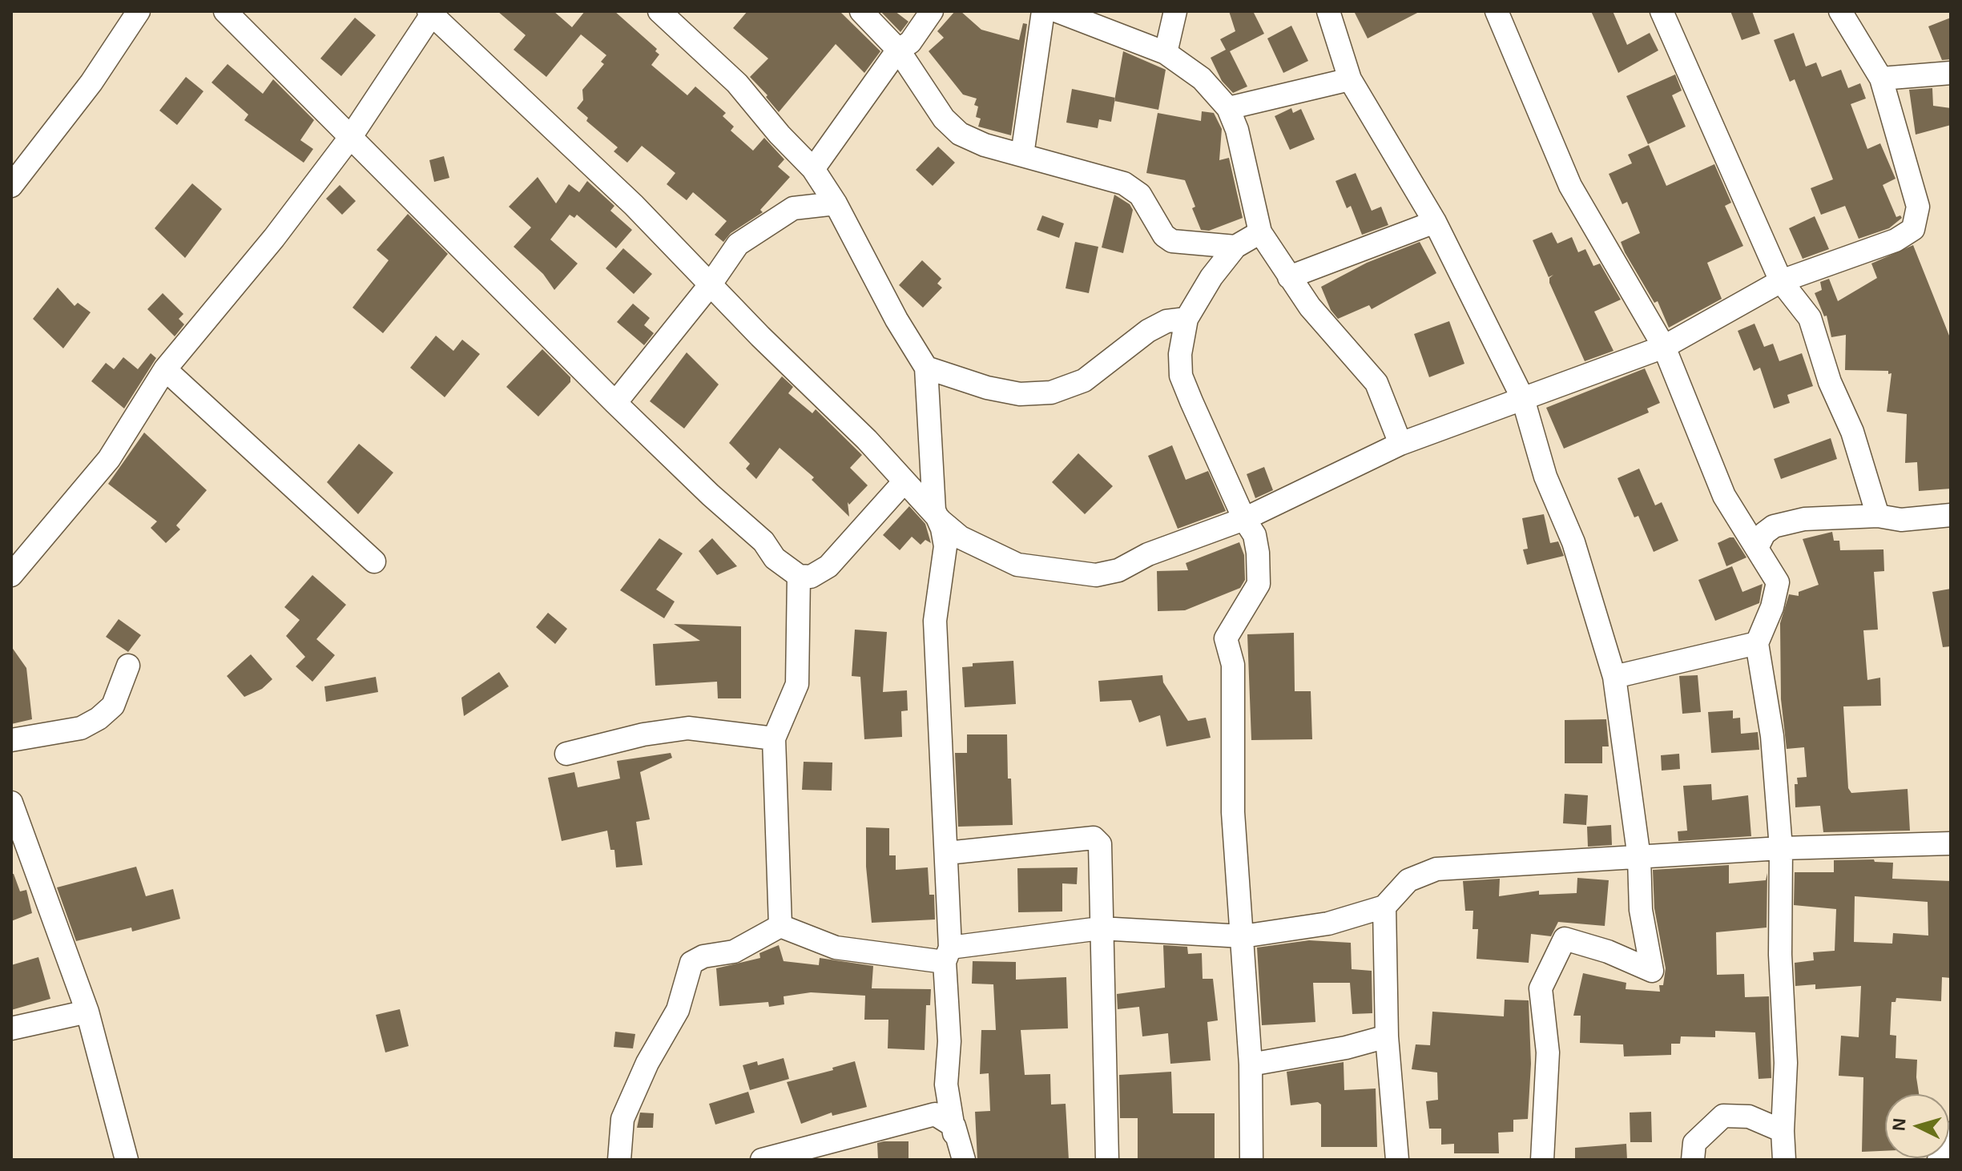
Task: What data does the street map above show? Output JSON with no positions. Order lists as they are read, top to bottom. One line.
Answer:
{"north":"left"}
